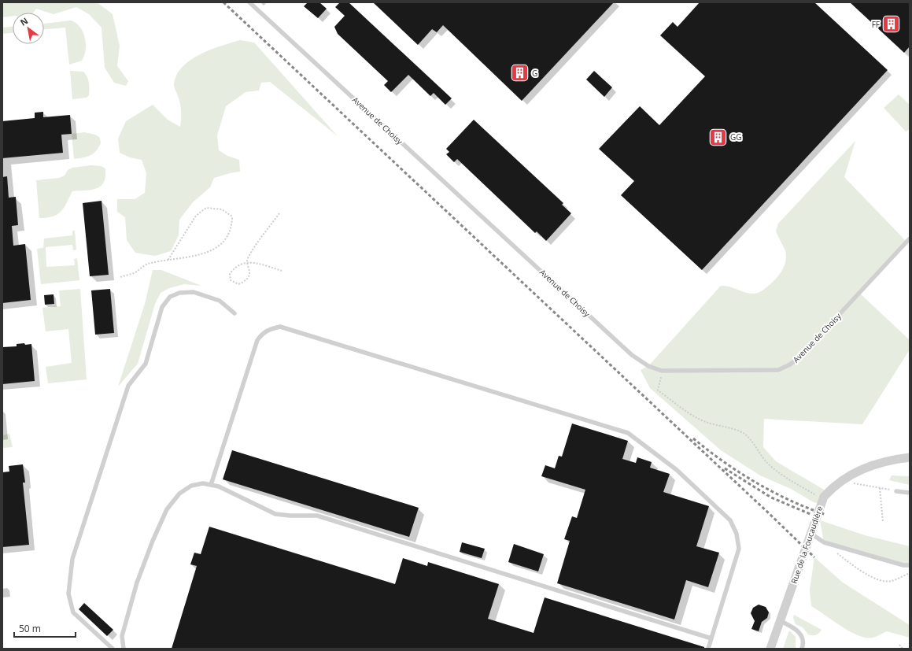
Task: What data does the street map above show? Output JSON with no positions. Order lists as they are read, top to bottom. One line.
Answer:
{"streets":{"street":["Rue de la Foucaudière"],"lane":["Avenue de Choisy"]},"places":{"building":["FF","G","GG"]},"scale_bar":"50 m","north":"top left"}
